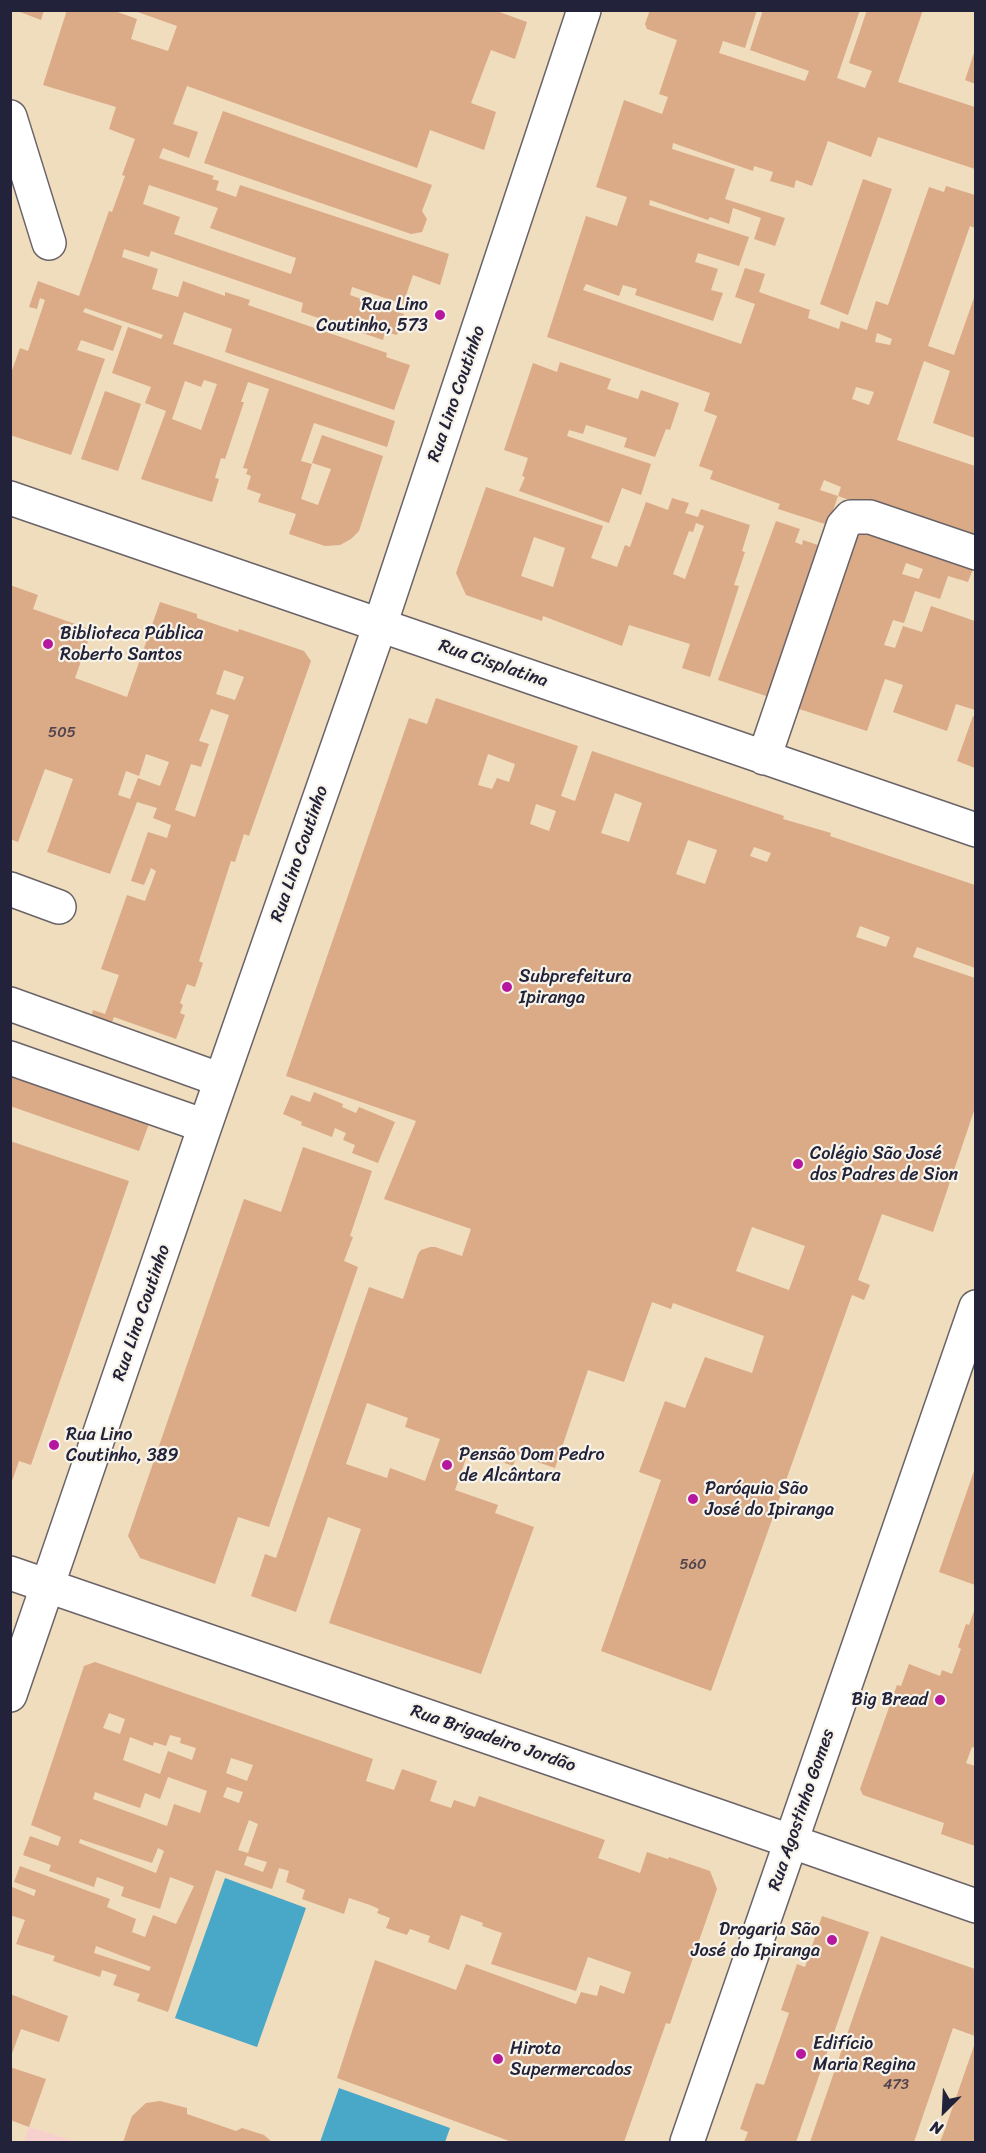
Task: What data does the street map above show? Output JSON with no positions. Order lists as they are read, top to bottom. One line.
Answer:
{"streets":{"street":["Rua Lino Coutinho","Rua Cisplatina","Rua Brigadeiro Jordão","Rua Agostinho Gomes"]},"crossings":[["Rua Lino Coutinho","Rua Cisplatina"],["Rua Lino Coutinho","Rua Brigadeiro Jordão"],["Rua Brigadeiro Jordão","Rua Agostinho Gomes"]],"places":["Rua Lino Coutinho, 573","Biblioteca Pública Roberto Santos","Subprefeitura Ipiranga","Colégio São José dos Padres de Sion","Rua Lino Coutinho, 389","Pensão Dom Pedro de Alcântara","Paróquia São José do Ipiranga","Big Bread","Drogaria São José do Ipiranga","Edifício Maria Regina","Hirota Supermercados"],"house_numbers":["505","560","473"],"north":"bottom left"}
